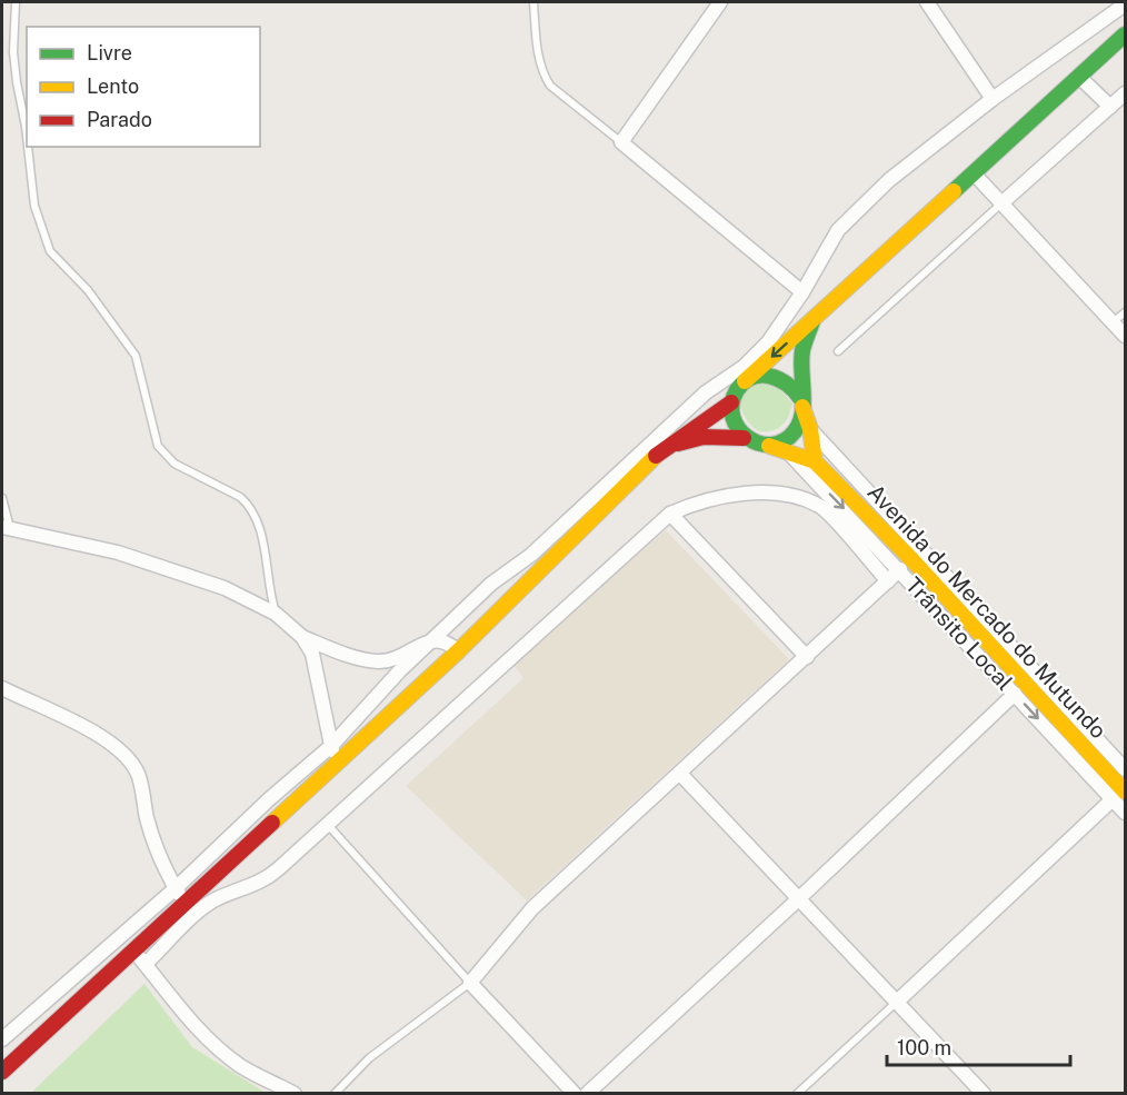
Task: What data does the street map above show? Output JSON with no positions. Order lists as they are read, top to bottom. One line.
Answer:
{"streets":{"main road":["Avenida do Mercado do Mutundo"],"street":["Trânsito Local"]},"crossings":[["Avenida do Mercado do Mutundo","Trânsito Local"]],"legend":["Livre","Lento","Parado"],"scale_bar":"100 m"}
